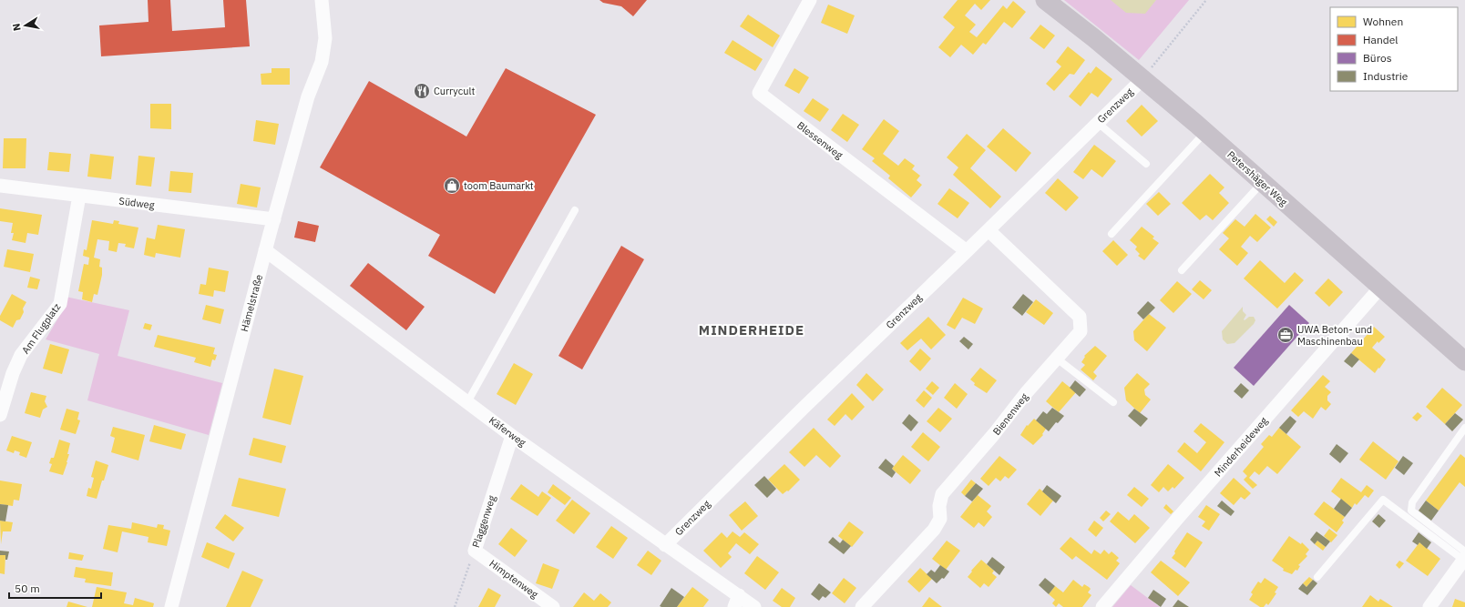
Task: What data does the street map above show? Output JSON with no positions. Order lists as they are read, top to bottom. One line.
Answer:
{"streets":{"street":["Grenzweg","Blessenweg","Petershäger Weg","Südweg","Hämelstraße","Am Flugplatz","Bienenweg","Käferweg","Minderheideweg","Plaggenweg","Himptenweg"]},"crossings":[["Grenzweg","Blessenweg"],["Grenzweg","Petershäger Weg"],["Grenzweg","Bienenweg"],["Grenzweg","Käferweg"],["Petershäger Weg","Minderheideweg"],["Südweg","Hämelstraße"],["Südweg","Am Flugplatz"],["Hämelstraße","Käferweg"],["Käferweg","Plaggenweg"],["Plaggenweg","Himptenweg"]],"districts":["MINDERHEIDE"],"places":{"restaurant":["Currycult"],"shop":["toom Baumarkt"],"office":["UWA Beton- und Maschinenbau"]},"legend":["Wohnen","Handel","Büros","Industrie"],"scale_bar":"50 m","north":"left"}
